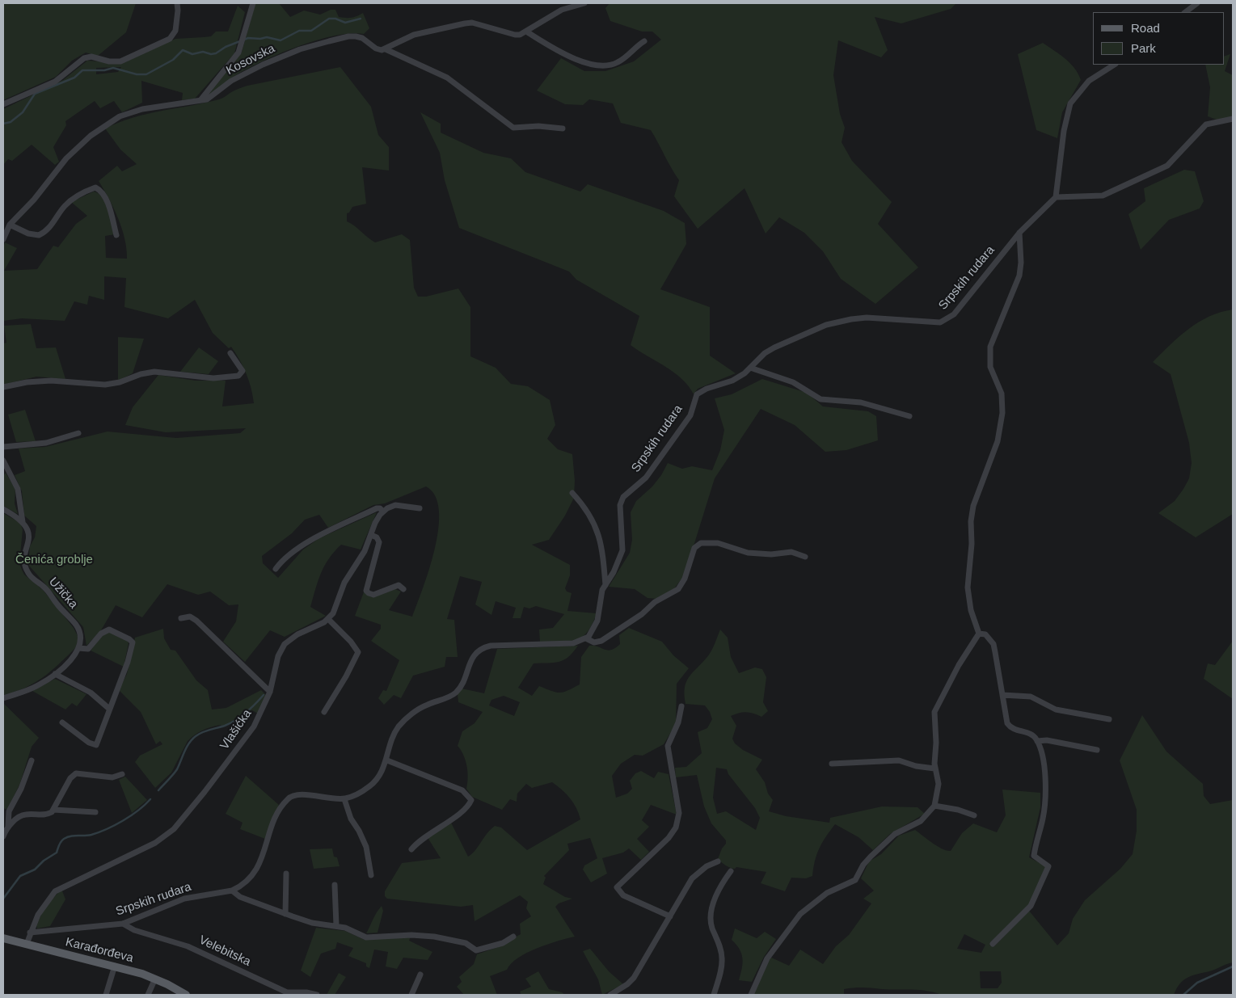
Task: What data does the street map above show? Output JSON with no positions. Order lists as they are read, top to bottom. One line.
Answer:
{"streets":{"main road":["Karađorđeva"],"street":["Kosovska","Srpskih rudara","Užička","Vlašićka","Velebitska"]},"crossings":[["Srpskih rudara","Vlašićka"],["Srpskih rudara","Velebitska"],["Vlašićka","Karađorđeva"]],"parks":["Čenića groblje"],"legend":["Road","Park"]}
